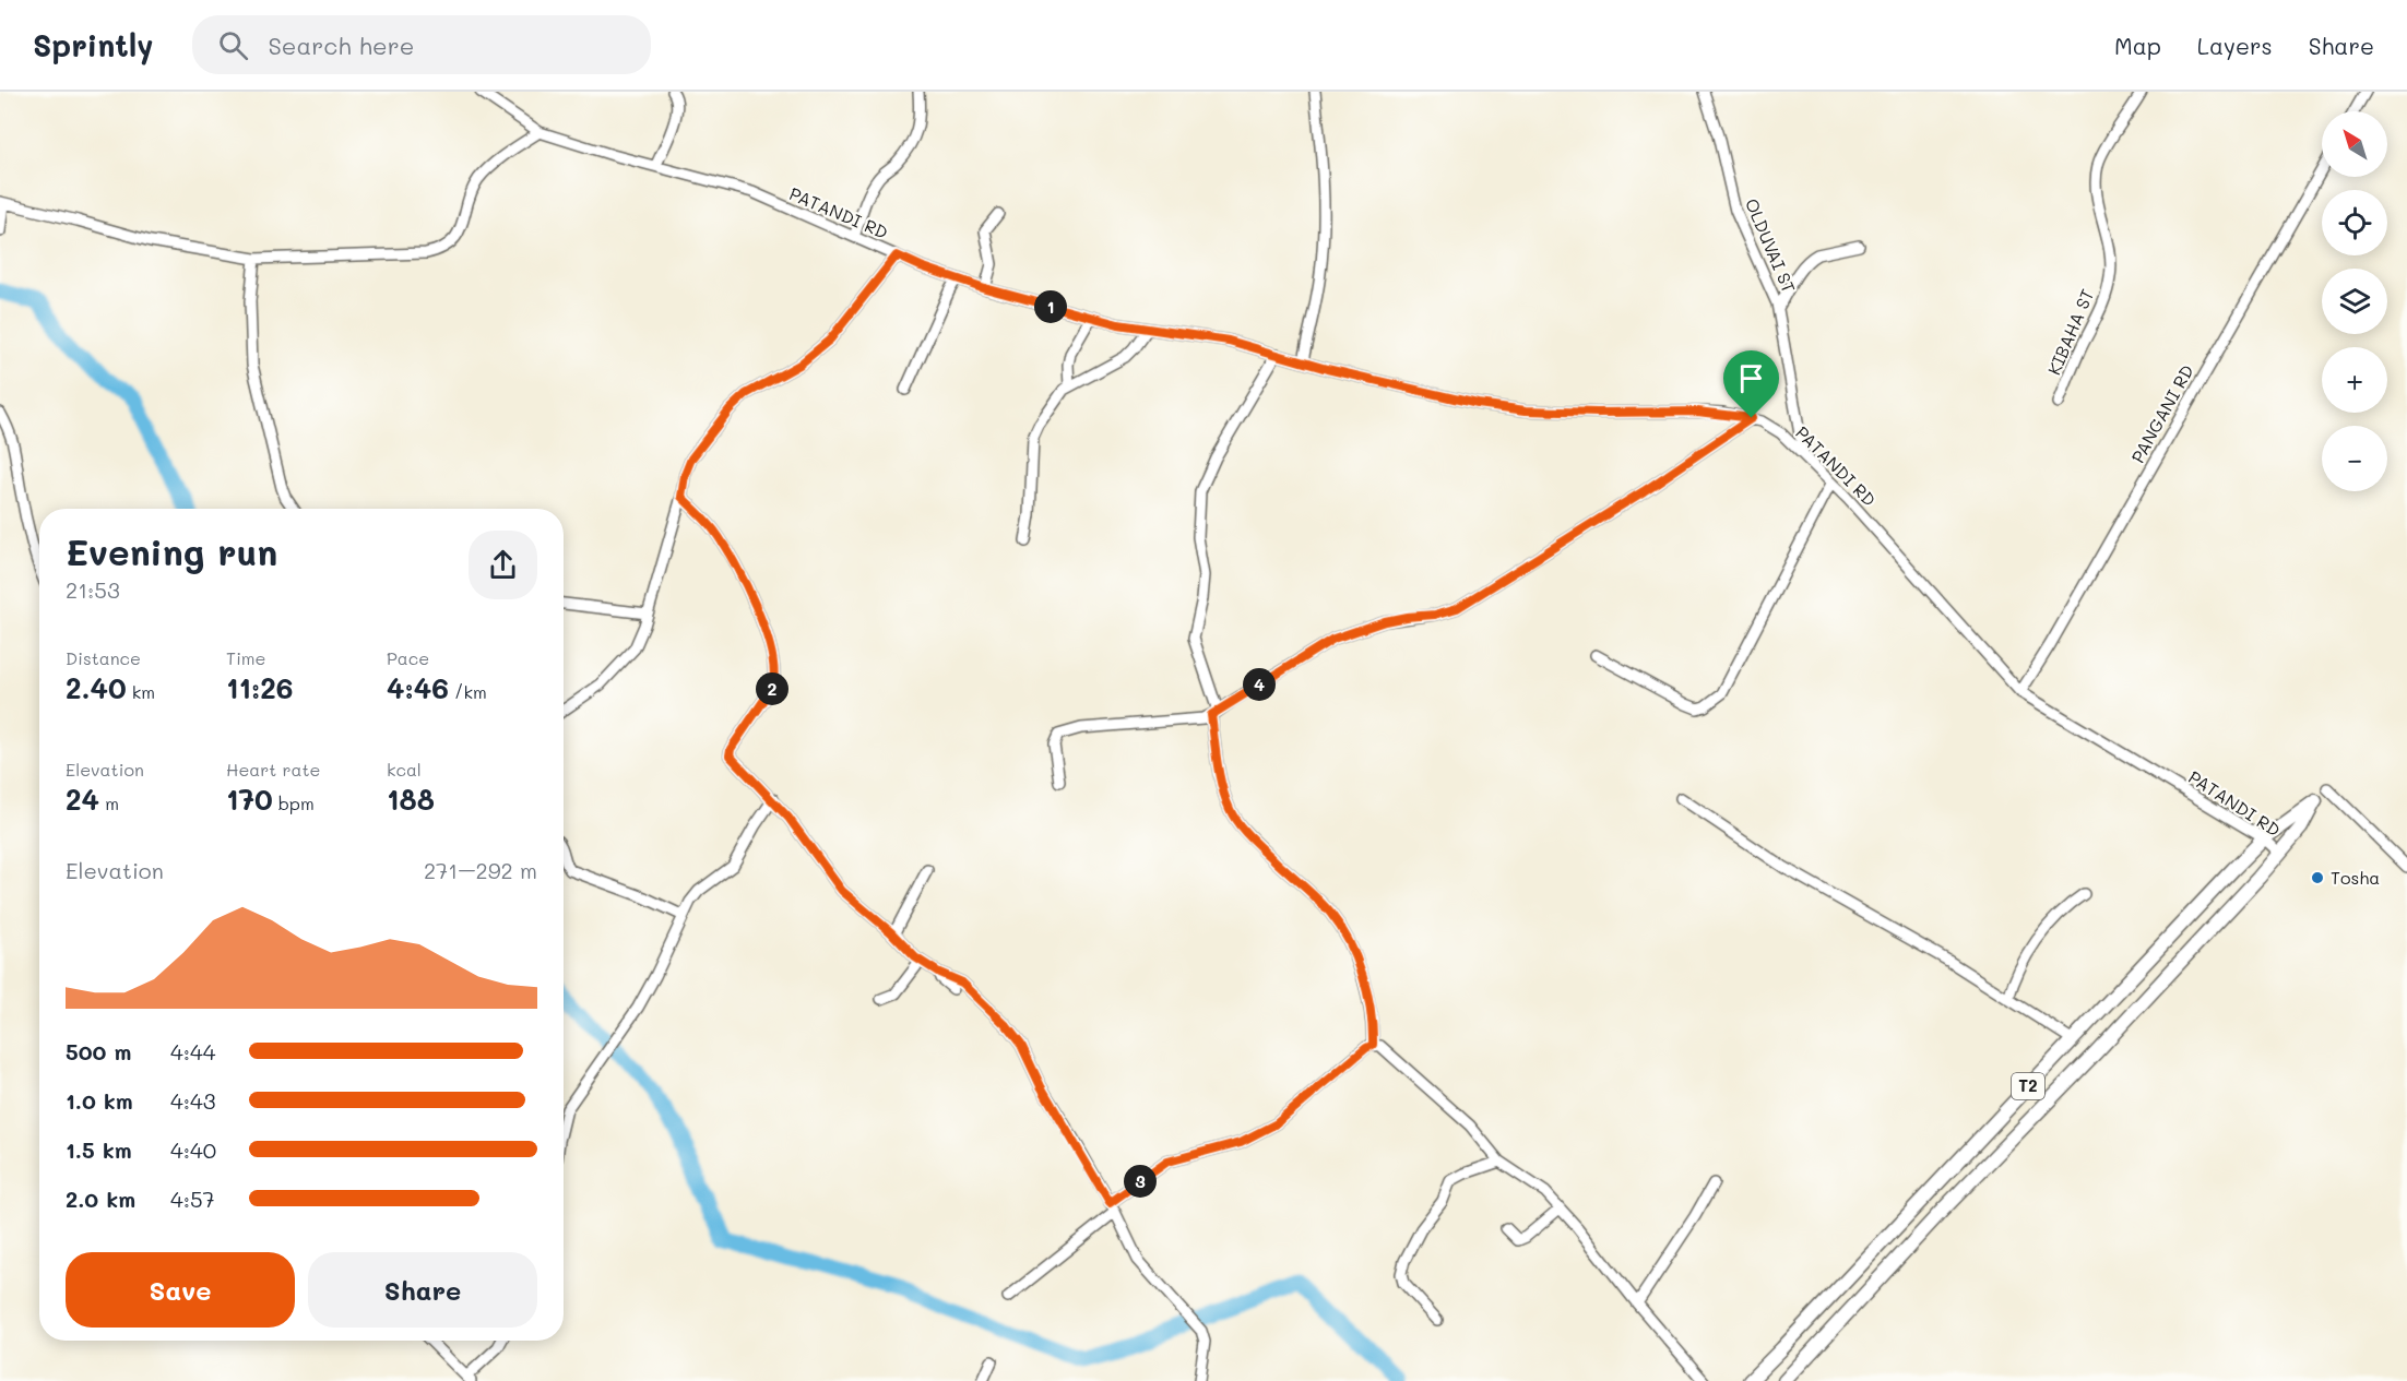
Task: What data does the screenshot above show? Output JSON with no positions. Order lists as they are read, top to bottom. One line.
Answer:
{"streets":{"highway":["T2"],"street":["PATANDI RD","OLDUVAI ST","KIBAHA ST","PANGANI RD"]},"crossings":[["PATANDI RD","OLDUVAI ST"],["PATANDI RD","PANGANI RD"],["PATANDI RD","T2"]],"places":["Tosha"],"north":"top left","page":{"header":"Sprintly","search":"Search here","nav":["Map","Layers","Share"],"map_buttons":["+","−"],"pins":["1","4","2","3"],"heading":["Evening run","21:53"],"stats":[["Distance","2.40 km"],["Time","11:26"],["Pace","4:46 /km"],["Elevation","24 m"],["Heart rate","170 bpm"],["kcal","188"]],"chart":["Elevation","271–292 m"],"list":[{"name":"500 m","note":"4:44"},{"name":"1.0 km","note":"4:43"},{"name":"1.5 km","note":"4:40"},{"name":"2.0 km","note":"4:57"}],"buttons":["Save","Share"]}}
